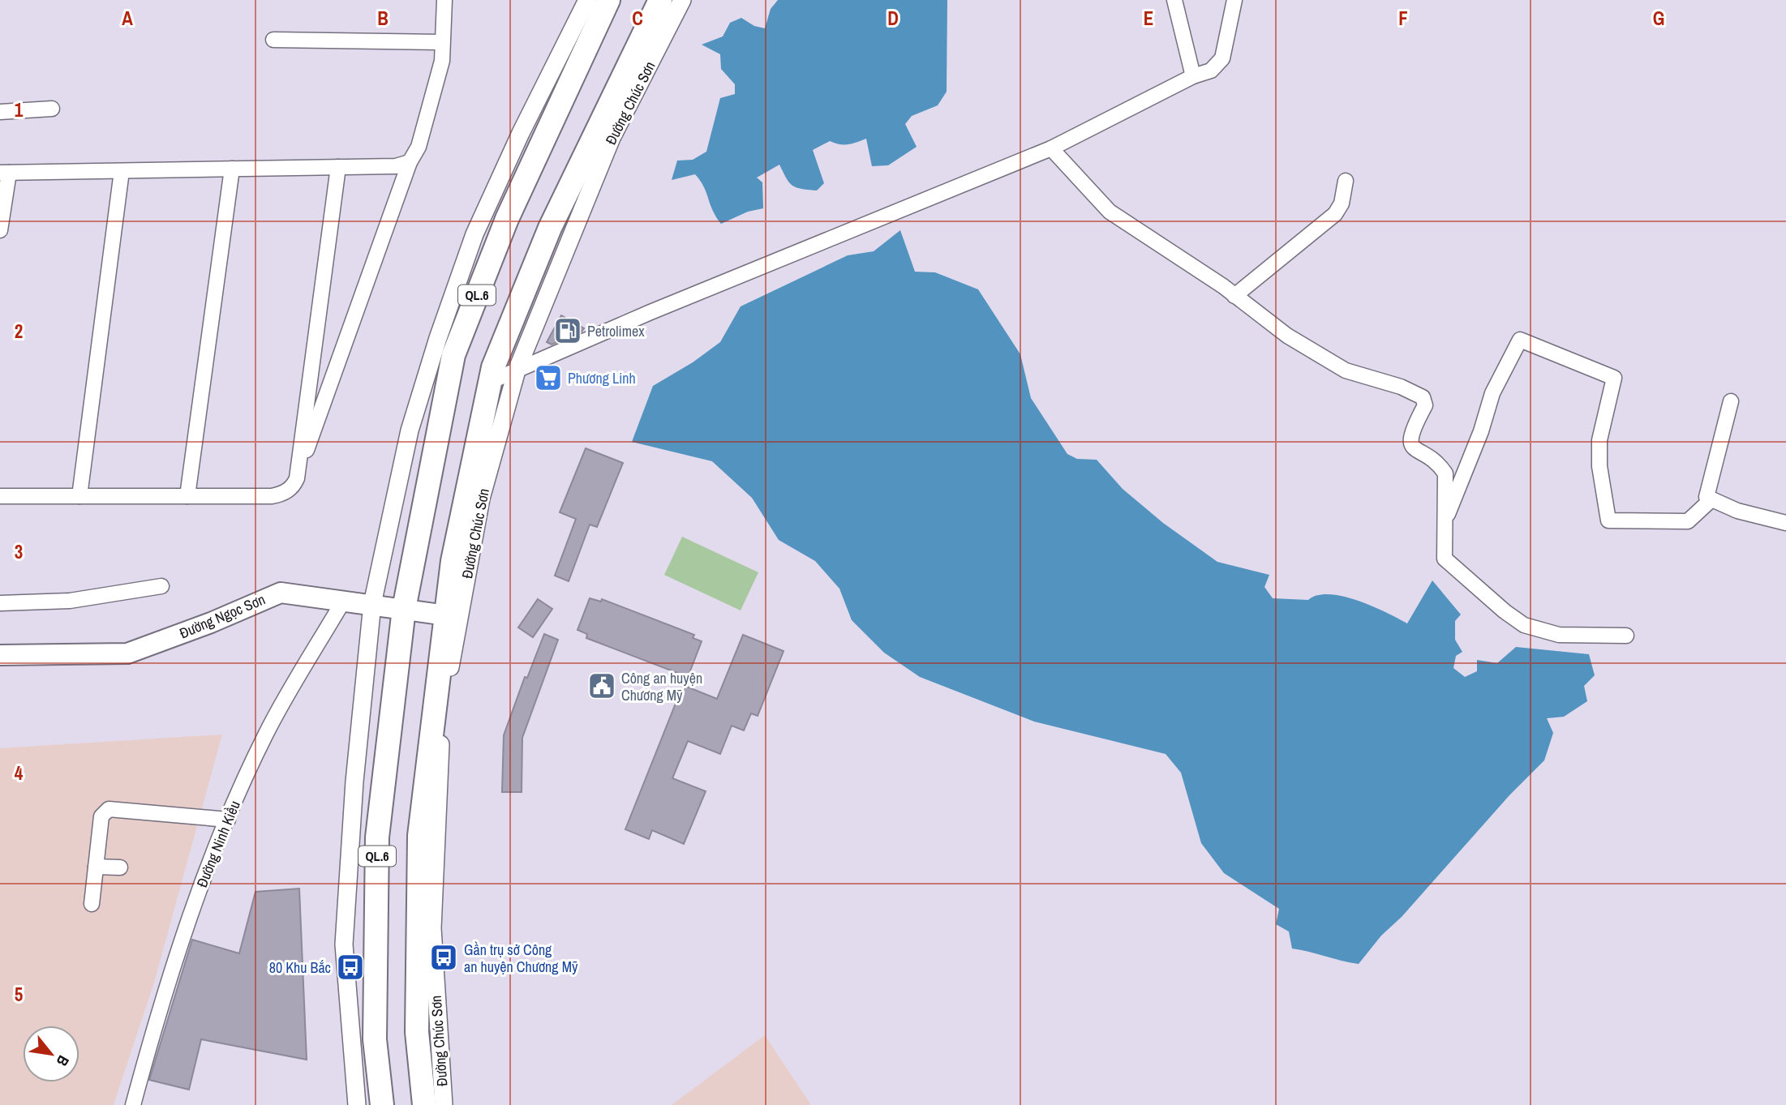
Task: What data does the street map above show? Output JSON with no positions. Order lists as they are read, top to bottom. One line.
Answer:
{"streets":{"highway":["Đường Chúc Sơn","QL.6"],"main road":["Đường Ngọc Sơn"],"street":["Đường Ninh Kiều"]},"crossings":[["Đường Chúc Sơn","Đường Ngọc Sơn"],["QL.6","Đường Ngọc Sơn"],["Đường Ngọc Sơn","Đường Ninh Kiều"]],"places":{"fuel station":["Petrolimex"],"supermarket":["Phương Linh"],"public building":["Công an huyện Chương Mỹ"],"bus stop":["Gần trụ sở Công an huyện Chương Mỹ","80 Khu Bắc"]},"north":"bottom right","grid":{"columns":["A","B","C","D","E","F","G"],"rows":["1","2","3","4","5"]}}
